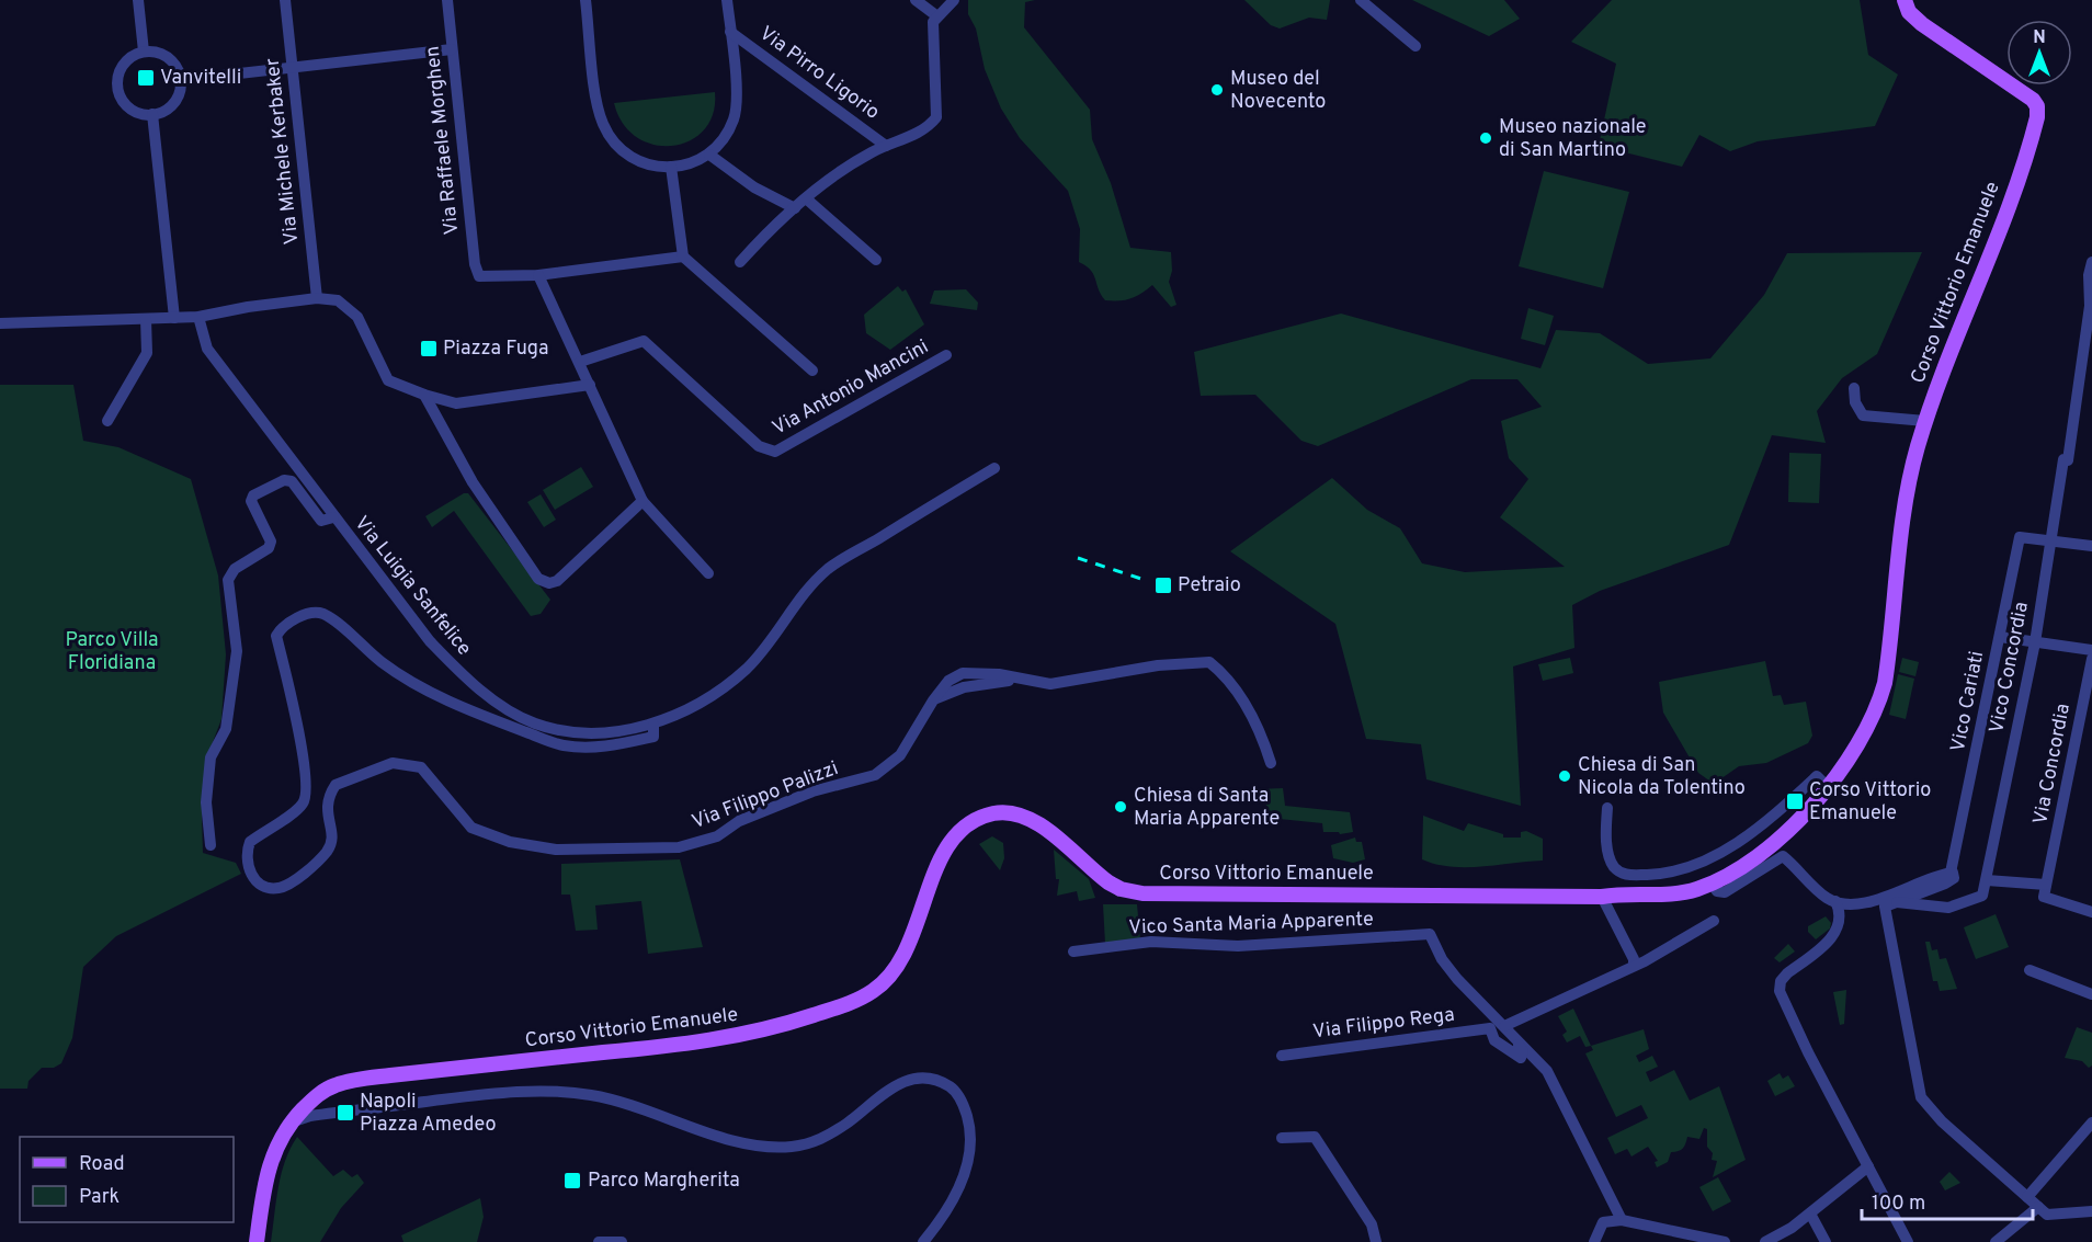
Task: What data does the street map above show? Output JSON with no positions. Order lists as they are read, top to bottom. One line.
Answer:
{"streets":{"main road":["Corso Vittorio Emanuele"],"street":["Via Pirro Ligorio","Via Raffaele Morghen","Via Michele Kerbaker","Via Antonio Mancini","Via Luigia Sanfelice","Vico Concordia","Vico Cariati","Via Concordia","Via Filippo Palizzi","Vico Santa Maria Apparente","Via Filippo Rega"]},"crossings":[["Via Luigia Sanfelice","Via Filippo Palizzi"],["Vico Concordia","Vico Cariati"],["Vico Santa Maria Apparente","Via Filippo Rega"]],"parks":["Parco Villa Floridiana"],"places":{"transit":["Vanvitelli","Piazza Fuga","Petraio","Corso Vittorio Emanuele","Napoli Piazza Amedeo","Parco Margherita"],"other":["Museo del Novecento","Museo nazionale di San Martino","Chiesa di San Nicola da Tolentino","Chiesa di Santa Maria Apparente"]},"legend":["Road","Park"],"scale_bar":"100 m","north":"top"}
